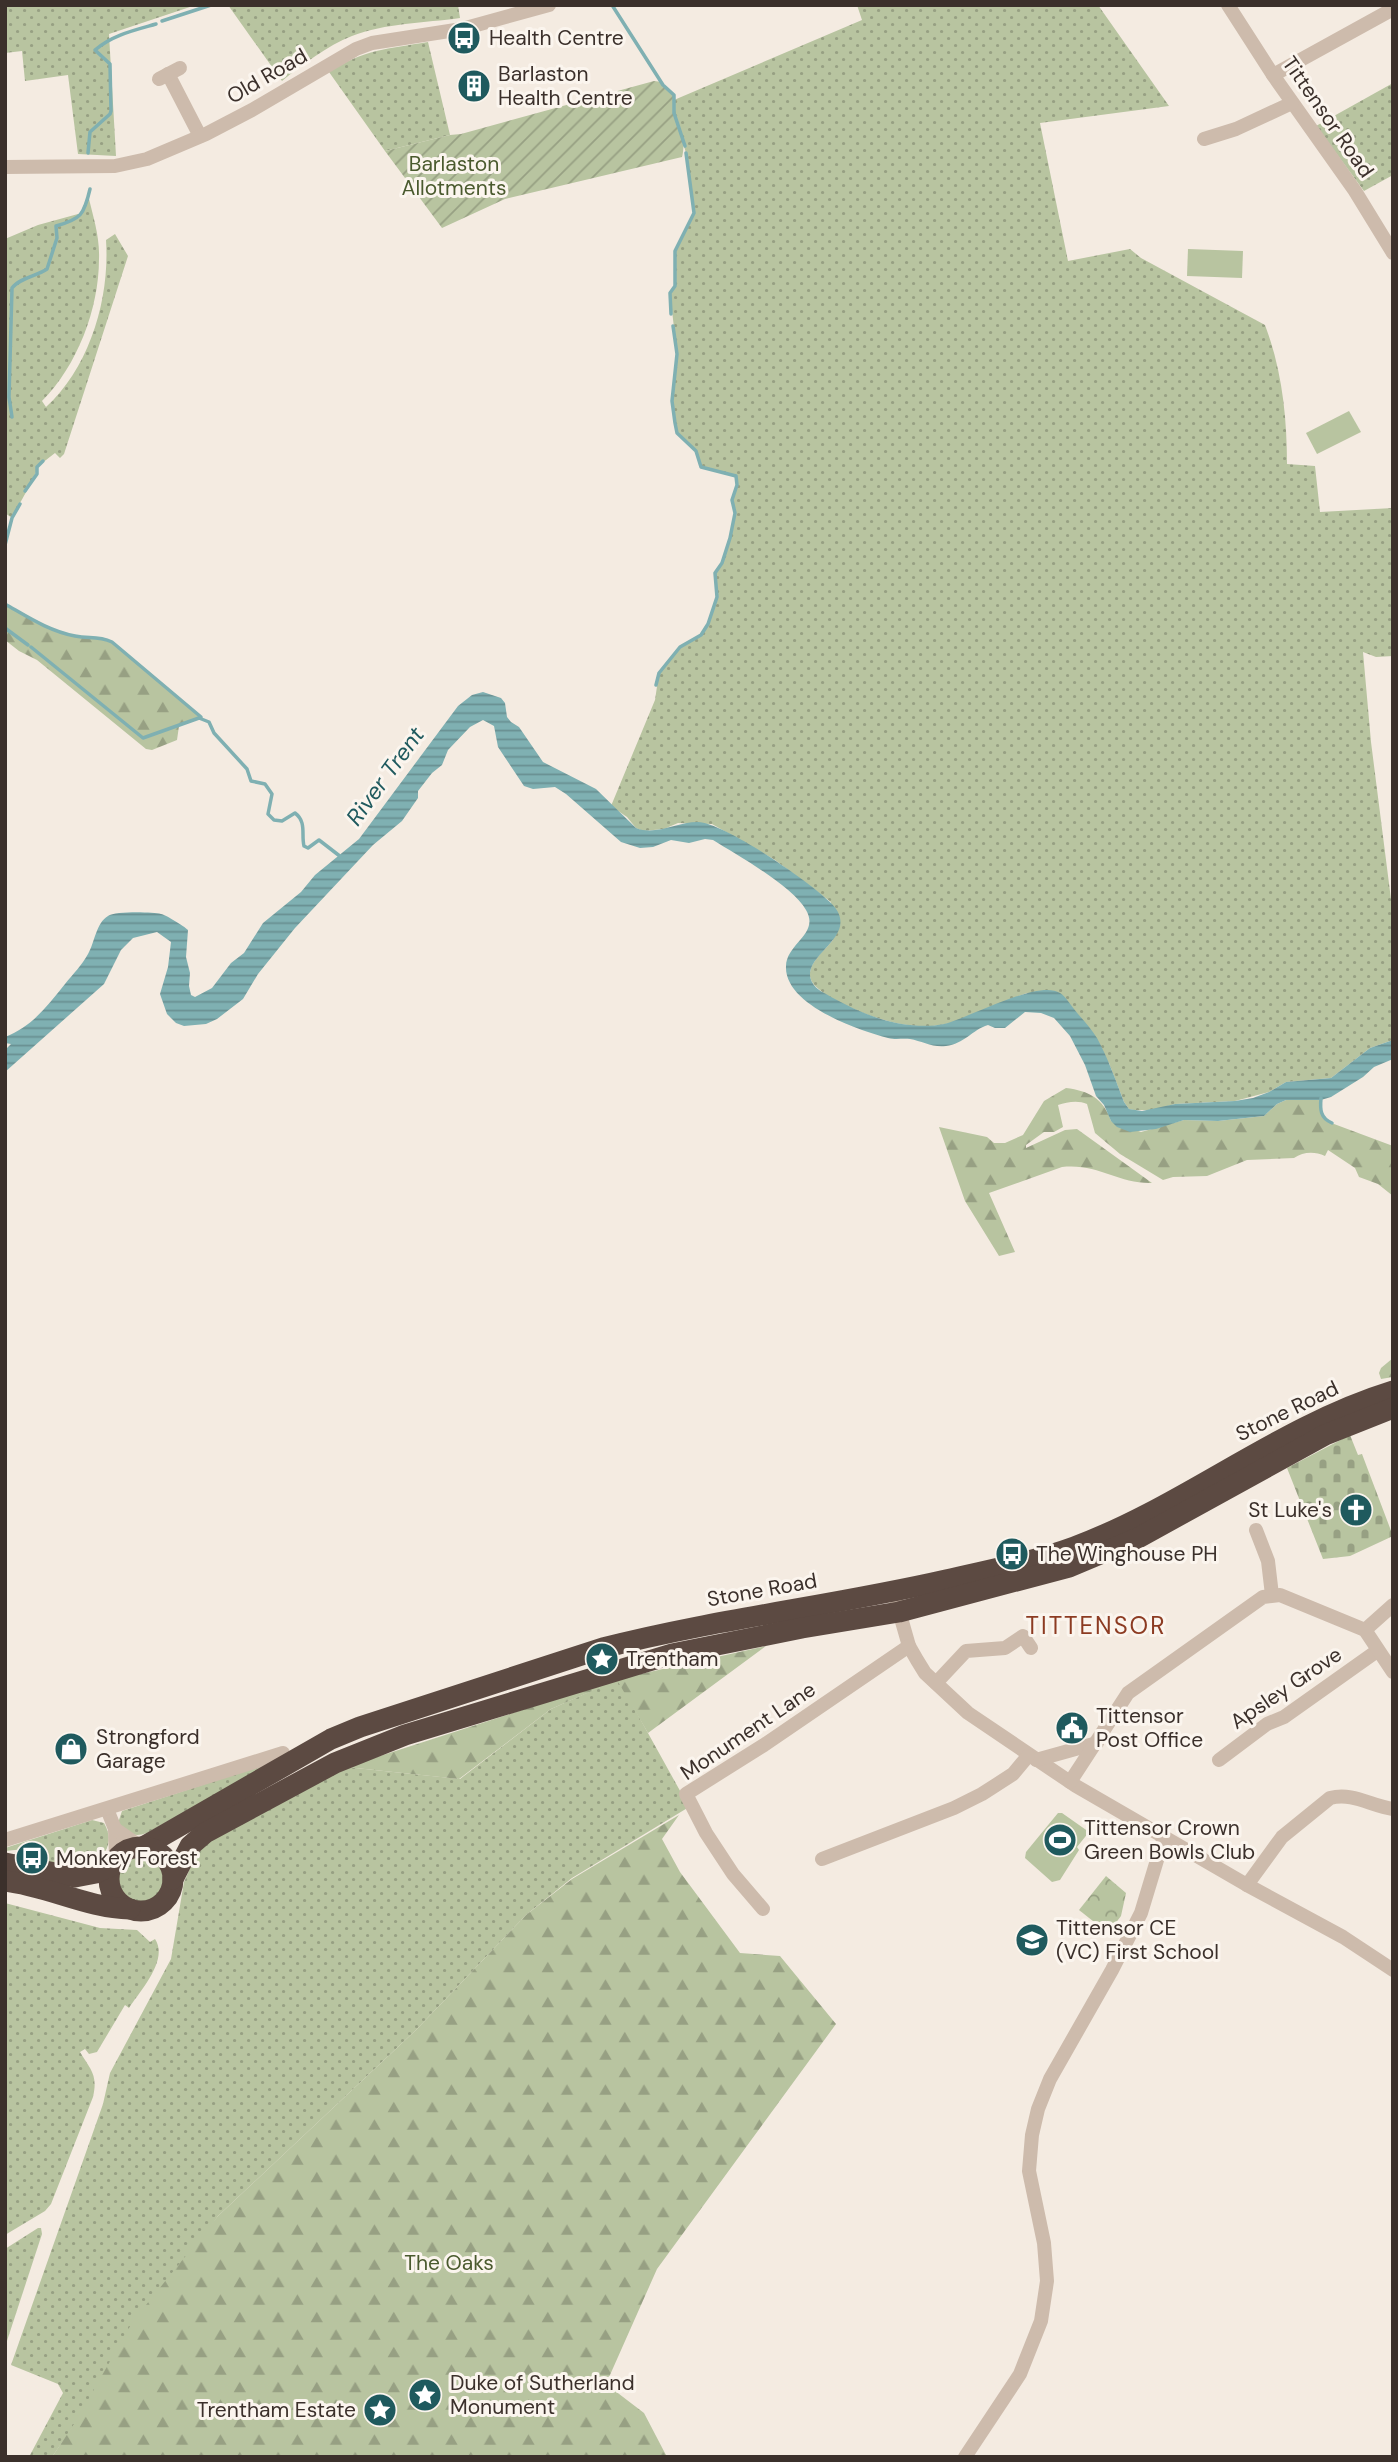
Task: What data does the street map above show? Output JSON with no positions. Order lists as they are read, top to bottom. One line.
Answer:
{"streets":{"highway":["Stone Road"],"street":["Old Road","Tittensor Road","Apsley Grove","Monument Lane"]},"districts":["TITTENSOR"],"water":["River Trent"],"parks":["Barlaston Allotments","The Oaks"],"places":{"bus stop":["Health Centre","The Winghouse PH","Monkey Forest"],"building":["Barlaston Health Centre"],"church":["St Luke's"],"place":["Trentham","Duke of Sutherland Monument","Trentham Estate"],"public building":["Tittensor Post Office"],"shop":["Strongford Garage"],"sports":["Tittensor Crown Green Bowls Club"],"school or university":["Tittensor CE (VC) First School"]}}
